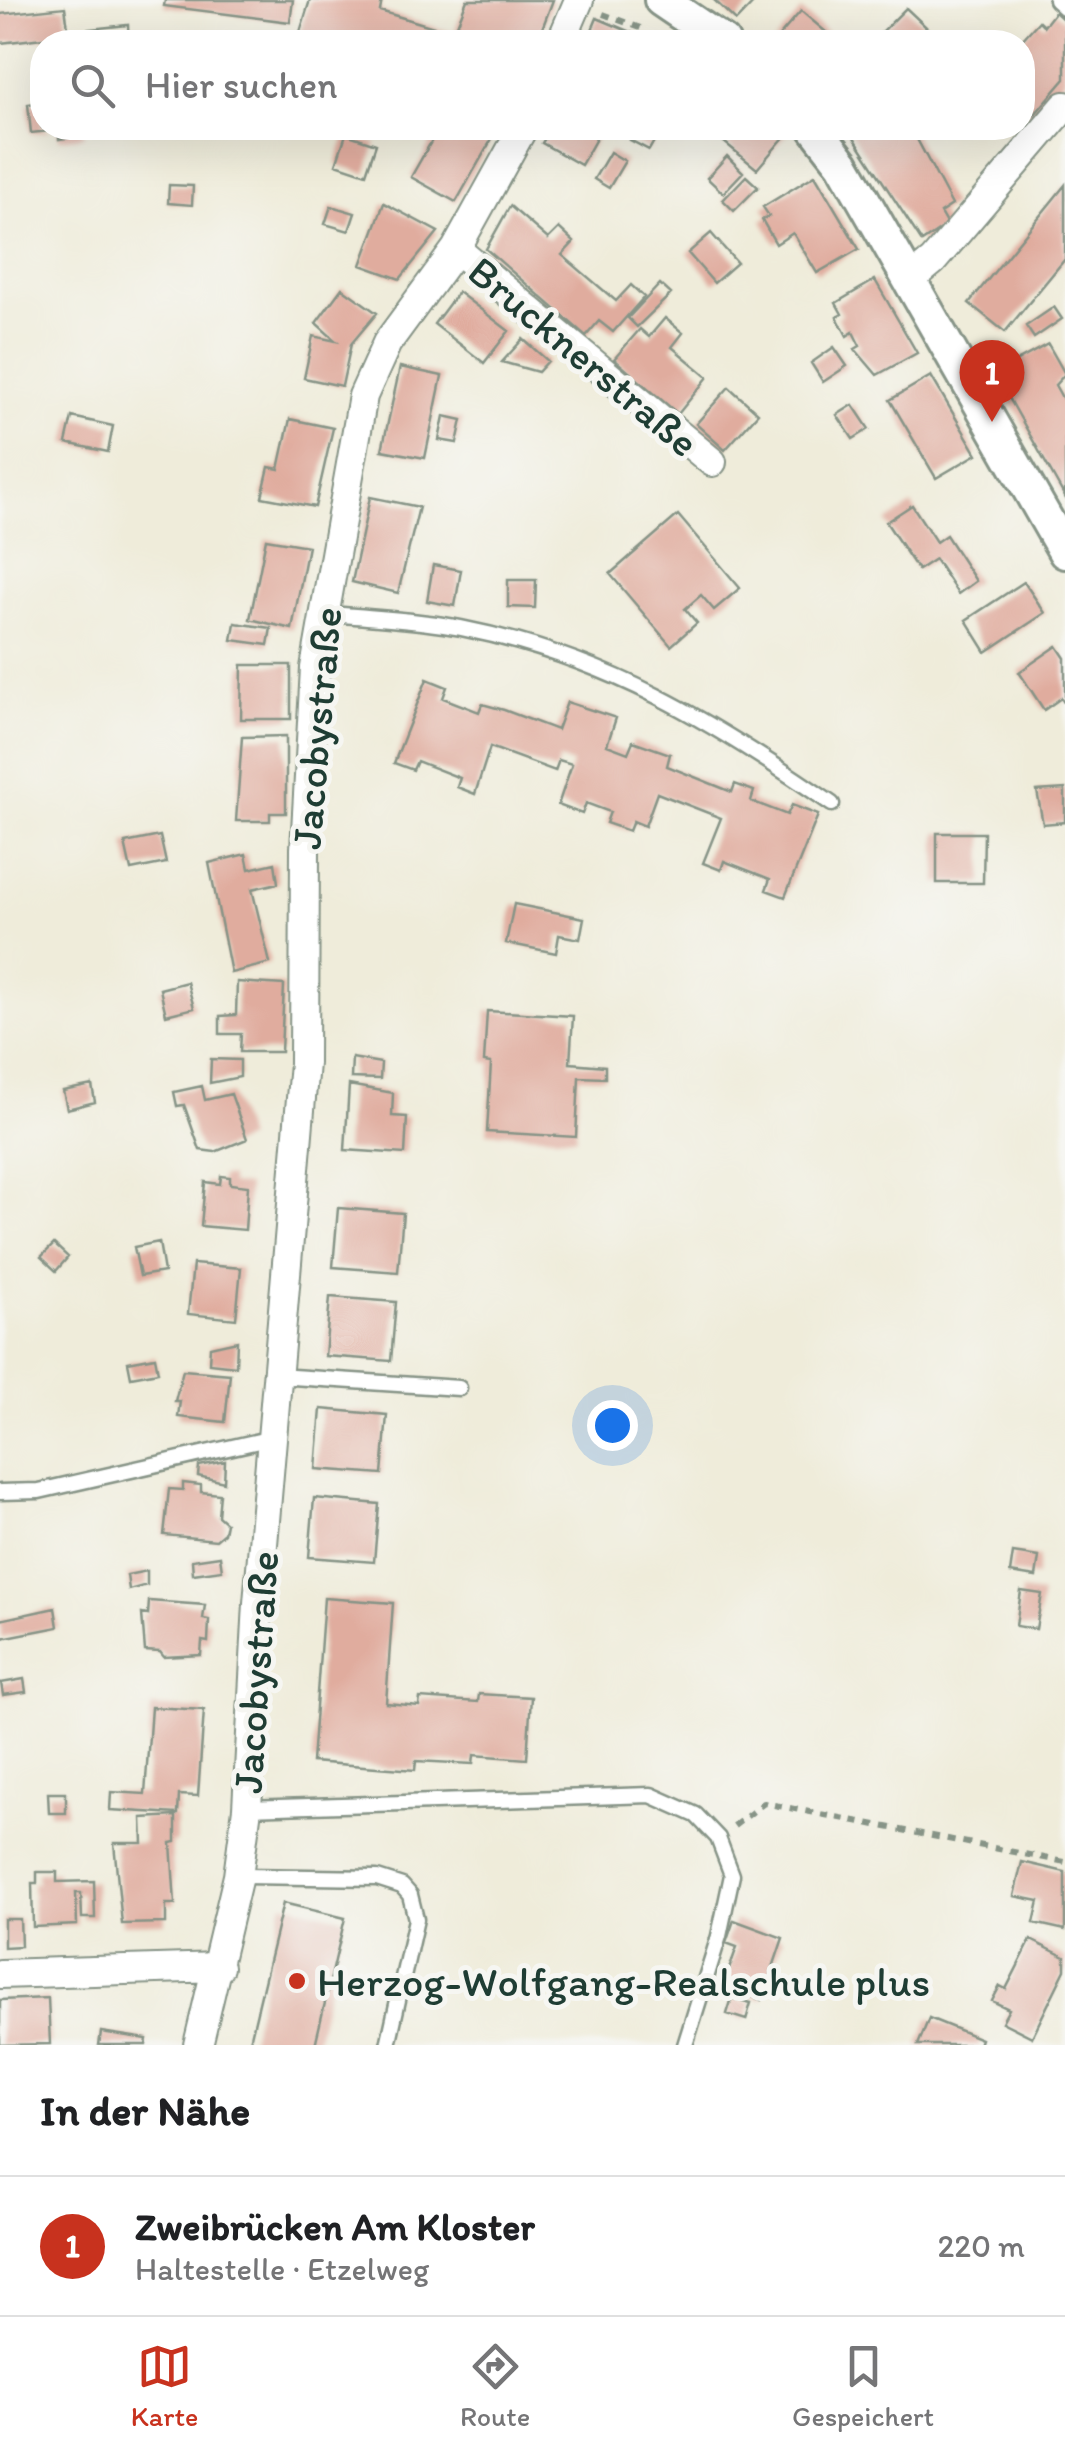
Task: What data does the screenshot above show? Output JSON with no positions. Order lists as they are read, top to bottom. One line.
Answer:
{"streets":{"street":["Brucknerstraße","Jacobystraße"]},"crossings":[["Brucknerstraße","Jacobystraße"]],"places":["Herzog-Wolfgang-Realschule plus"],"page":{"search":"Hier suchen","pins":"1","heading":"In der Nähe","list":[{"mark":"1","name":"Zweibrücken Am Kloster","note":"Haltestelle · Etzelweg","value":"220 m"}],"nav":["Karte","Route","Gespeichert"]}}
